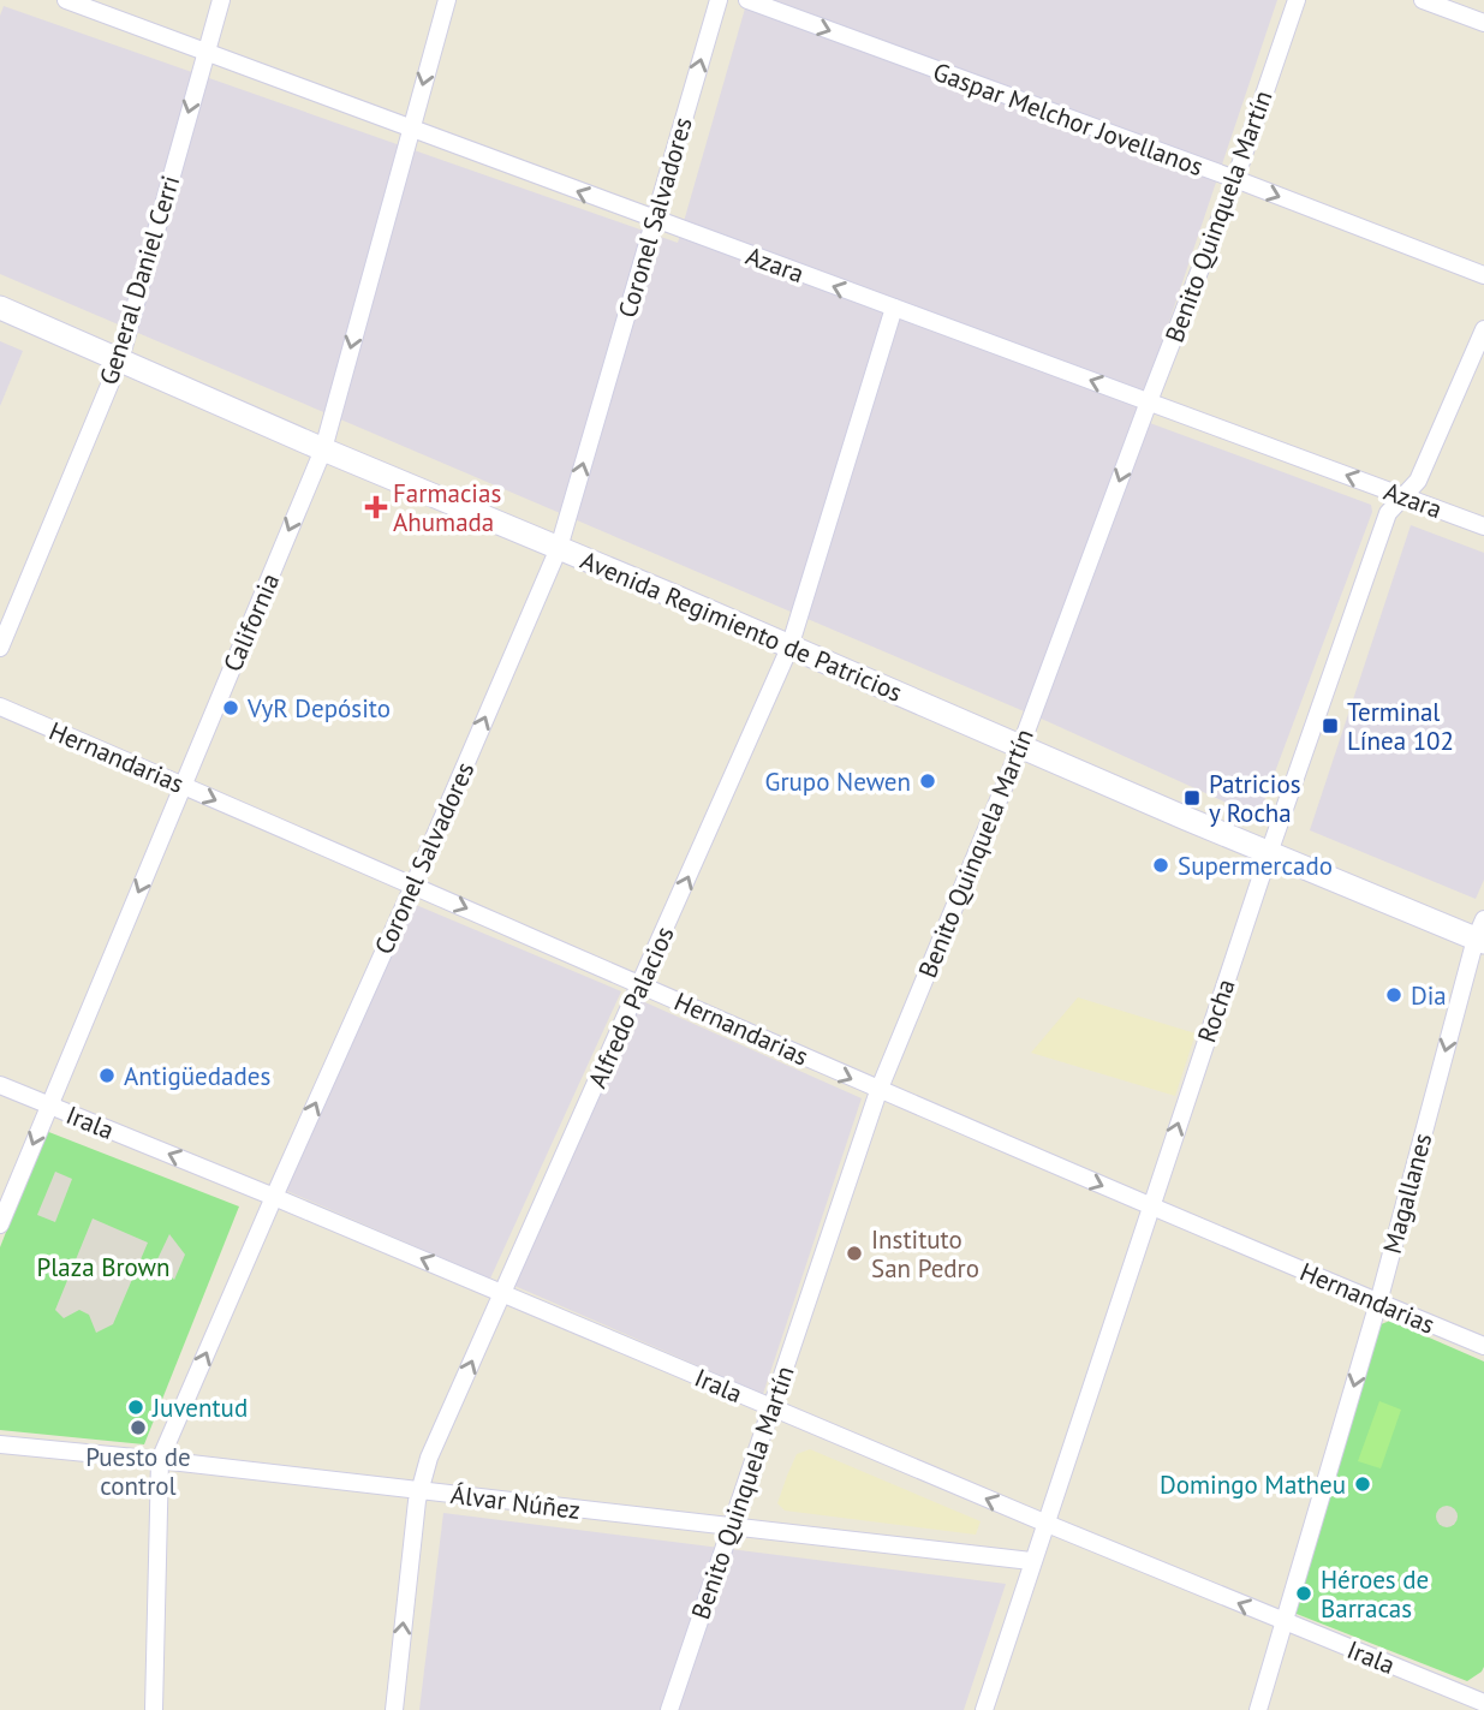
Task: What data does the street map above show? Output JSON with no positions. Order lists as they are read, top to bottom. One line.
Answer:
{"streets":{"main road":["Avenida Regimiento de Patricios"],"street":["Gaspar Melchor Jovellanos","Benito Quinquela Martín","Coronel Salvadores","Azara","General Daniel Cerri","California","Hernandarias","Alfredo Palacios","Rocha","Irala","Magallanes","Álvar Núñez"]},"crossings":[["Gaspar Melchor Jovellanos","Benito Quinquela Martín"],["Benito Quinquela Martín","Azara"],["Benito Quinquela Martín","Avenida Regimiento de Patricios"],["Benito Quinquela Martín","Hernandarias"],["Benito Quinquela Martín","Irala"],["Benito Quinquela Martín","Álvar Núñez"],["Coronel Salvadores","Azara"],["Coronel Salvadores","Avenida Regimiento de Patricios"],["Coronel Salvadores","Hernandarias"],["Coronel Salvadores","Irala"],["Coronel Salvadores","Álvar Núñez"],["Azara","General Daniel Cerri"],["Azara","California"],["Azara","Alfredo Palacios"],["Azara","Rocha"],["General Daniel Cerri","Avenida Regimiento de Patricios"],["California","Avenida Regimiento de Patricios"],["California","Hernandarias"],["California","Irala"],["Avenida Regimiento de Patricios","Alfredo Palacios"],["Avenida Regimiento de Patricios","Rocha"],["Avenida Regimiento de Patricios","Magallanes"],["Hernandarias","Alfredo Palacios"],["Hernandarias","Rocha"],["Hernandarias","Magallanes"],["Alfredo Palacios","Irala"],["Alfredo Palacios","Álvar Núñez"],["Rocha","Irala"],["Rocha","Álvar Núñez"],["Irala","Magallanes"]],"one_way":["Gaspar Melchor Jovellanos","Coronel Salvadores","Azara","General Daniel Cerri","California","Hernandarias","Alfredo Palacios","Irala","Magallanes"],"parks":["Plaza Brown"],"places":{"health":["Farmacias Ahumada"],"other":["VyR Depósito","Grupo Newen","Supermercado","Dia","Antigüedades","Instituto San Pedro","Juventud","Puesto de control","Domingo Matheu","Héroes de Barracas"],"transit":["Terminal Línea 102","Patricios y Rocha"]}}
